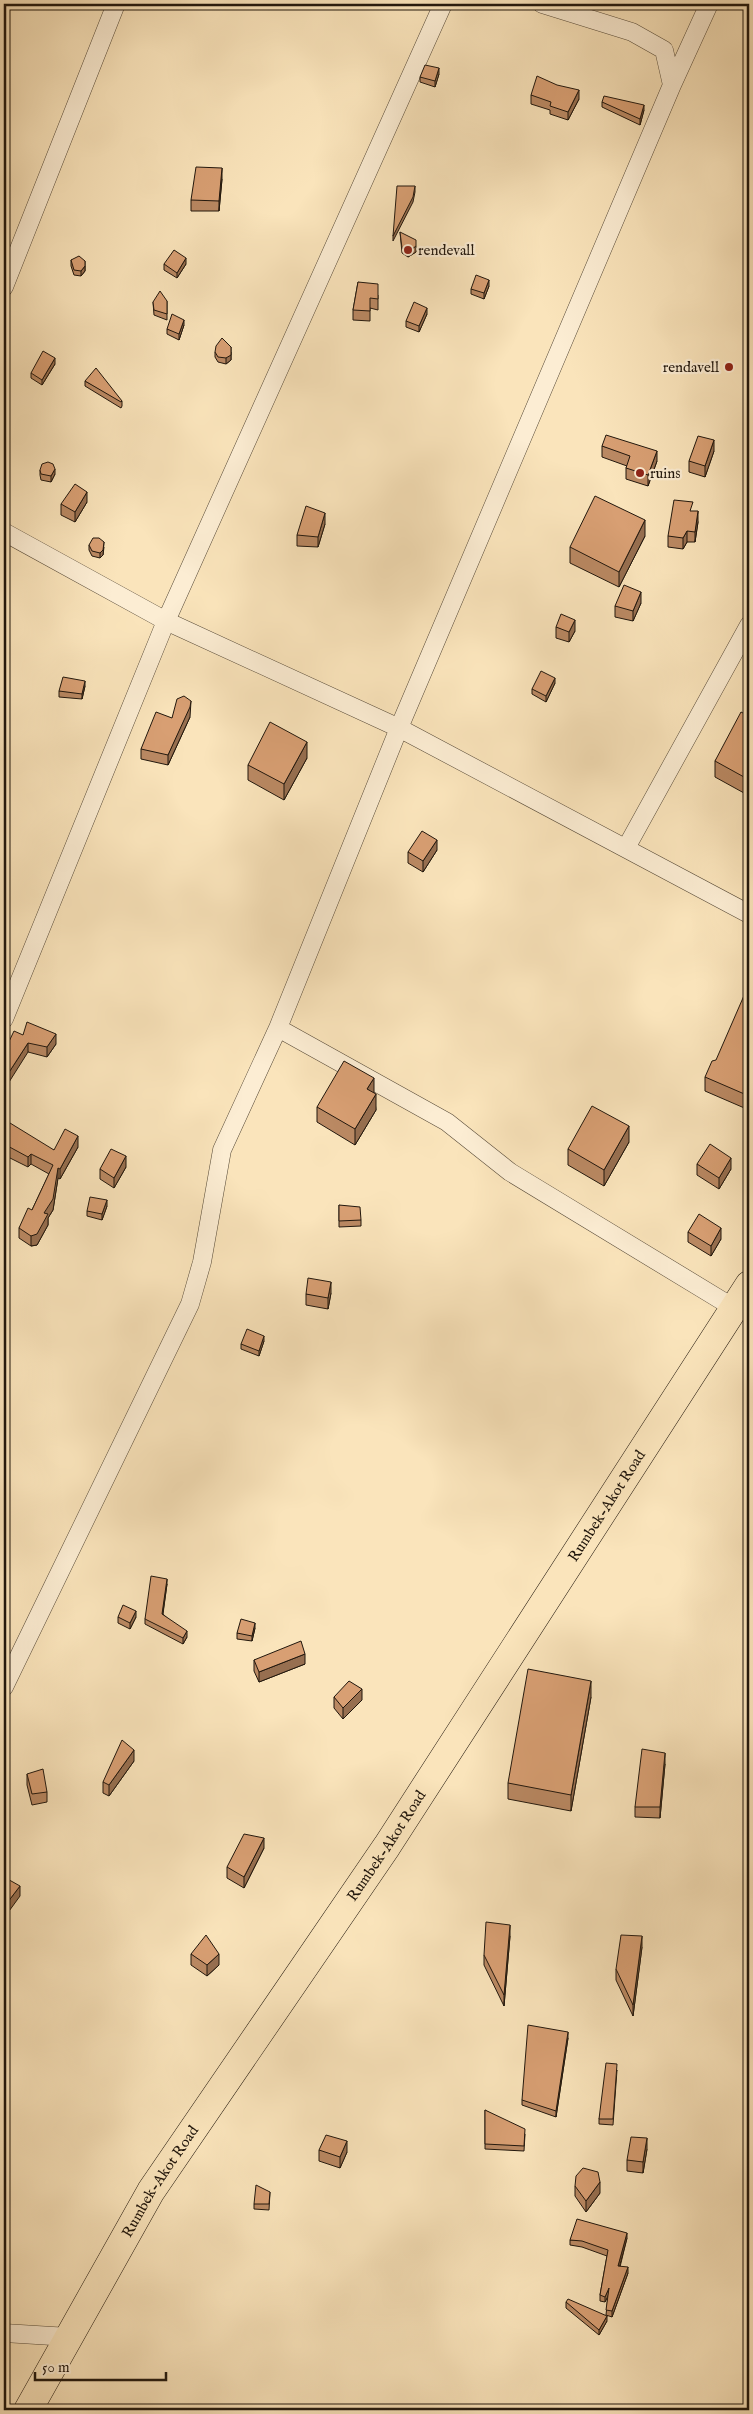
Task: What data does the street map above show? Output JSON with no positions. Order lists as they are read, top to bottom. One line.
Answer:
{"streets":{"main road":["Rumbek-Akot Road"]},"places":["rendevall","rendavell","ruins"],"scale_bar":"50 m"}
